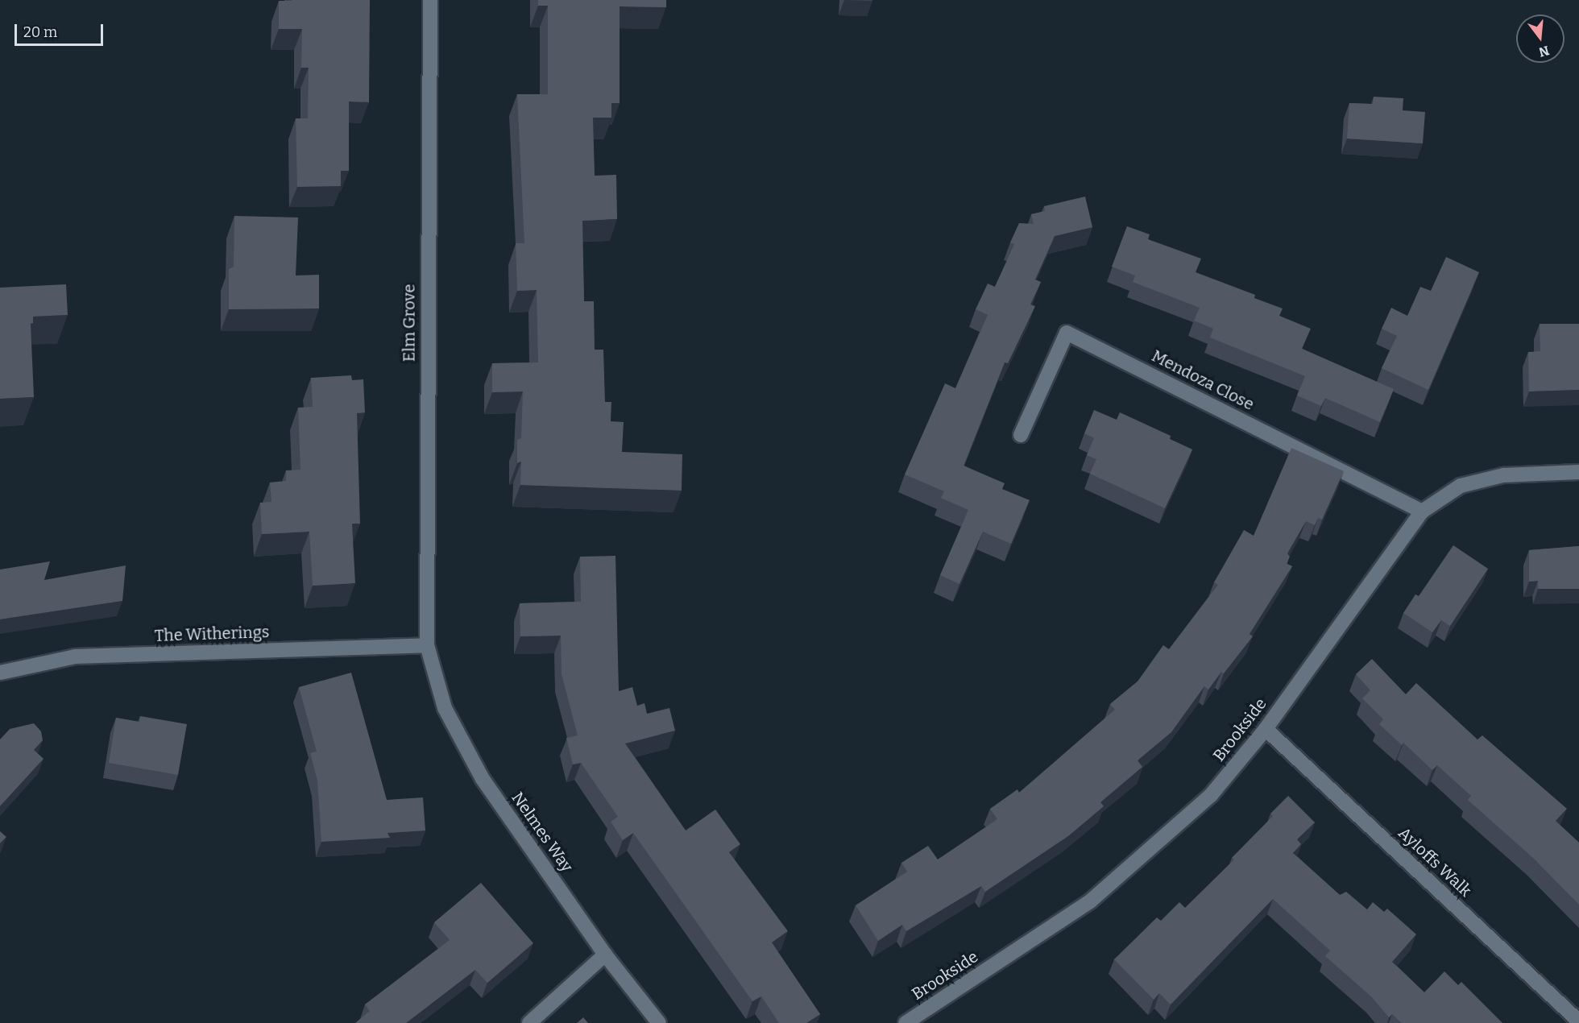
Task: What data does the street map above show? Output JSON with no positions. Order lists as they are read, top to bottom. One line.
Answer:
{"streets":{"street":["Elm Grove","Mendoza Close","The Witherings","Brookside","Nelmes Way","Ayloffs Walk"]},"crossings":[["Elm Grove","The Witherings"],["Elm Grove","Nelmes Way"],["Mendoza Close","Brookside"],["The Witherings","Nelmes Way"],["Brookside","Ayloffs Walk"]],"scale_bar":"20 m","north":"bottom"}
